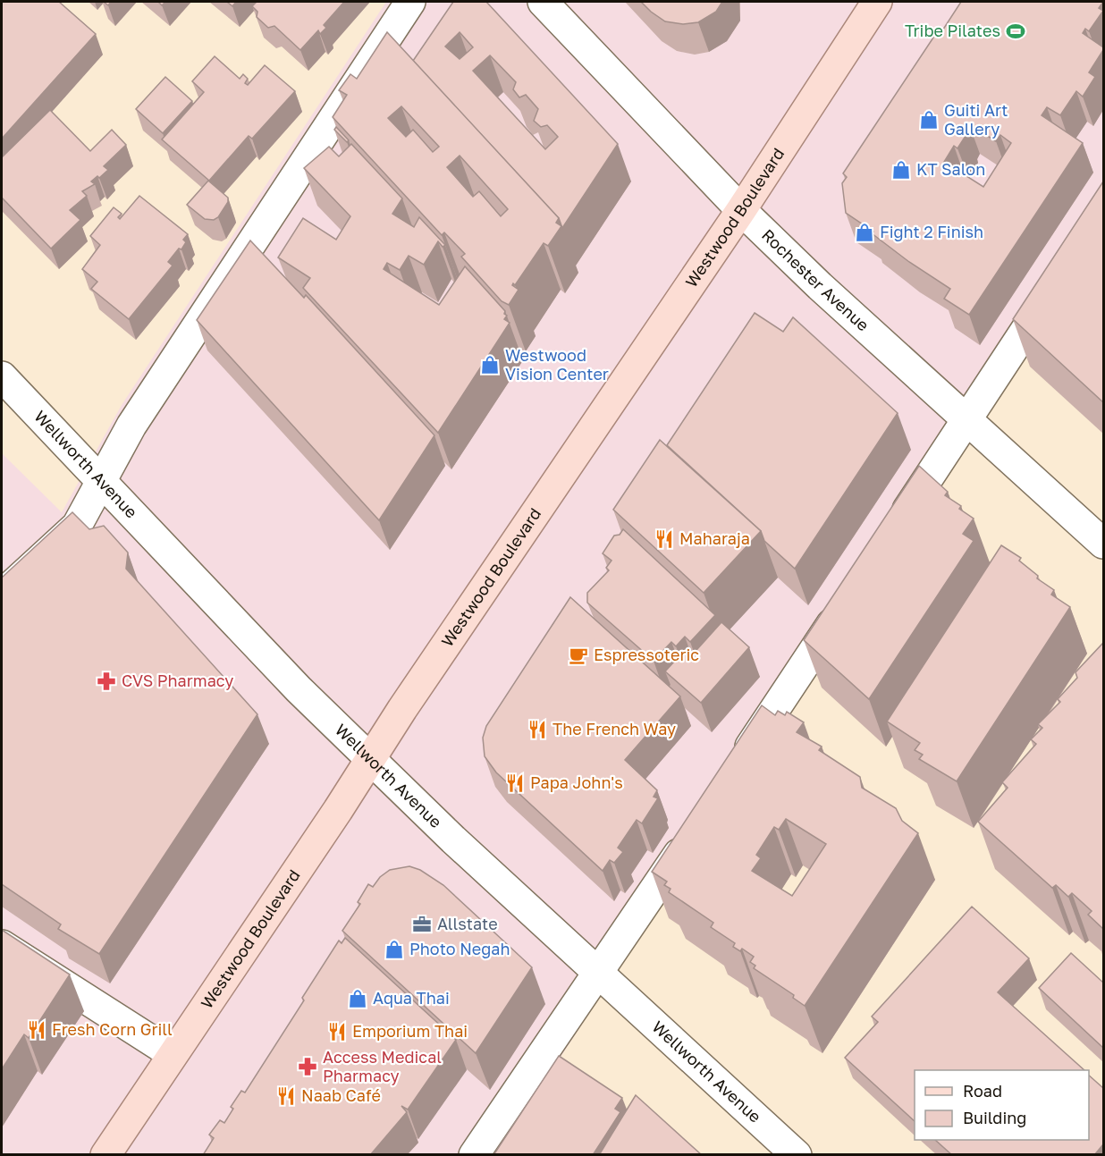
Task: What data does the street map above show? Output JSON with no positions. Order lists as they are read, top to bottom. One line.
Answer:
{"streets":{"main road":["Westwood Boulevard"],"street":["Rochester Avenue","Wellworth Avenue"]},"crossings":[["Westwood Boulevard","Rochester Avenue"],["Westwood Boulevard","Wellworth Avenue"]],"places":{"sports":["Tribe Pilates"],"shop":["Guiti Art Gallery","KT Salon","Fight 2 Finish","Westwood Vision Center","Photo Negah","Aqua Thai"],"restaurant":["Maharaja","The French Way","Papa John's","Fresh Corn Grill","Emporium Thai","Naab Café"],"cafe":["Espressoteric"],"pharmacy":["CVS Pharmacy","Access Medical Pharmacy"],"office":["Allstate"]},"legend":["Road","Building"]}
